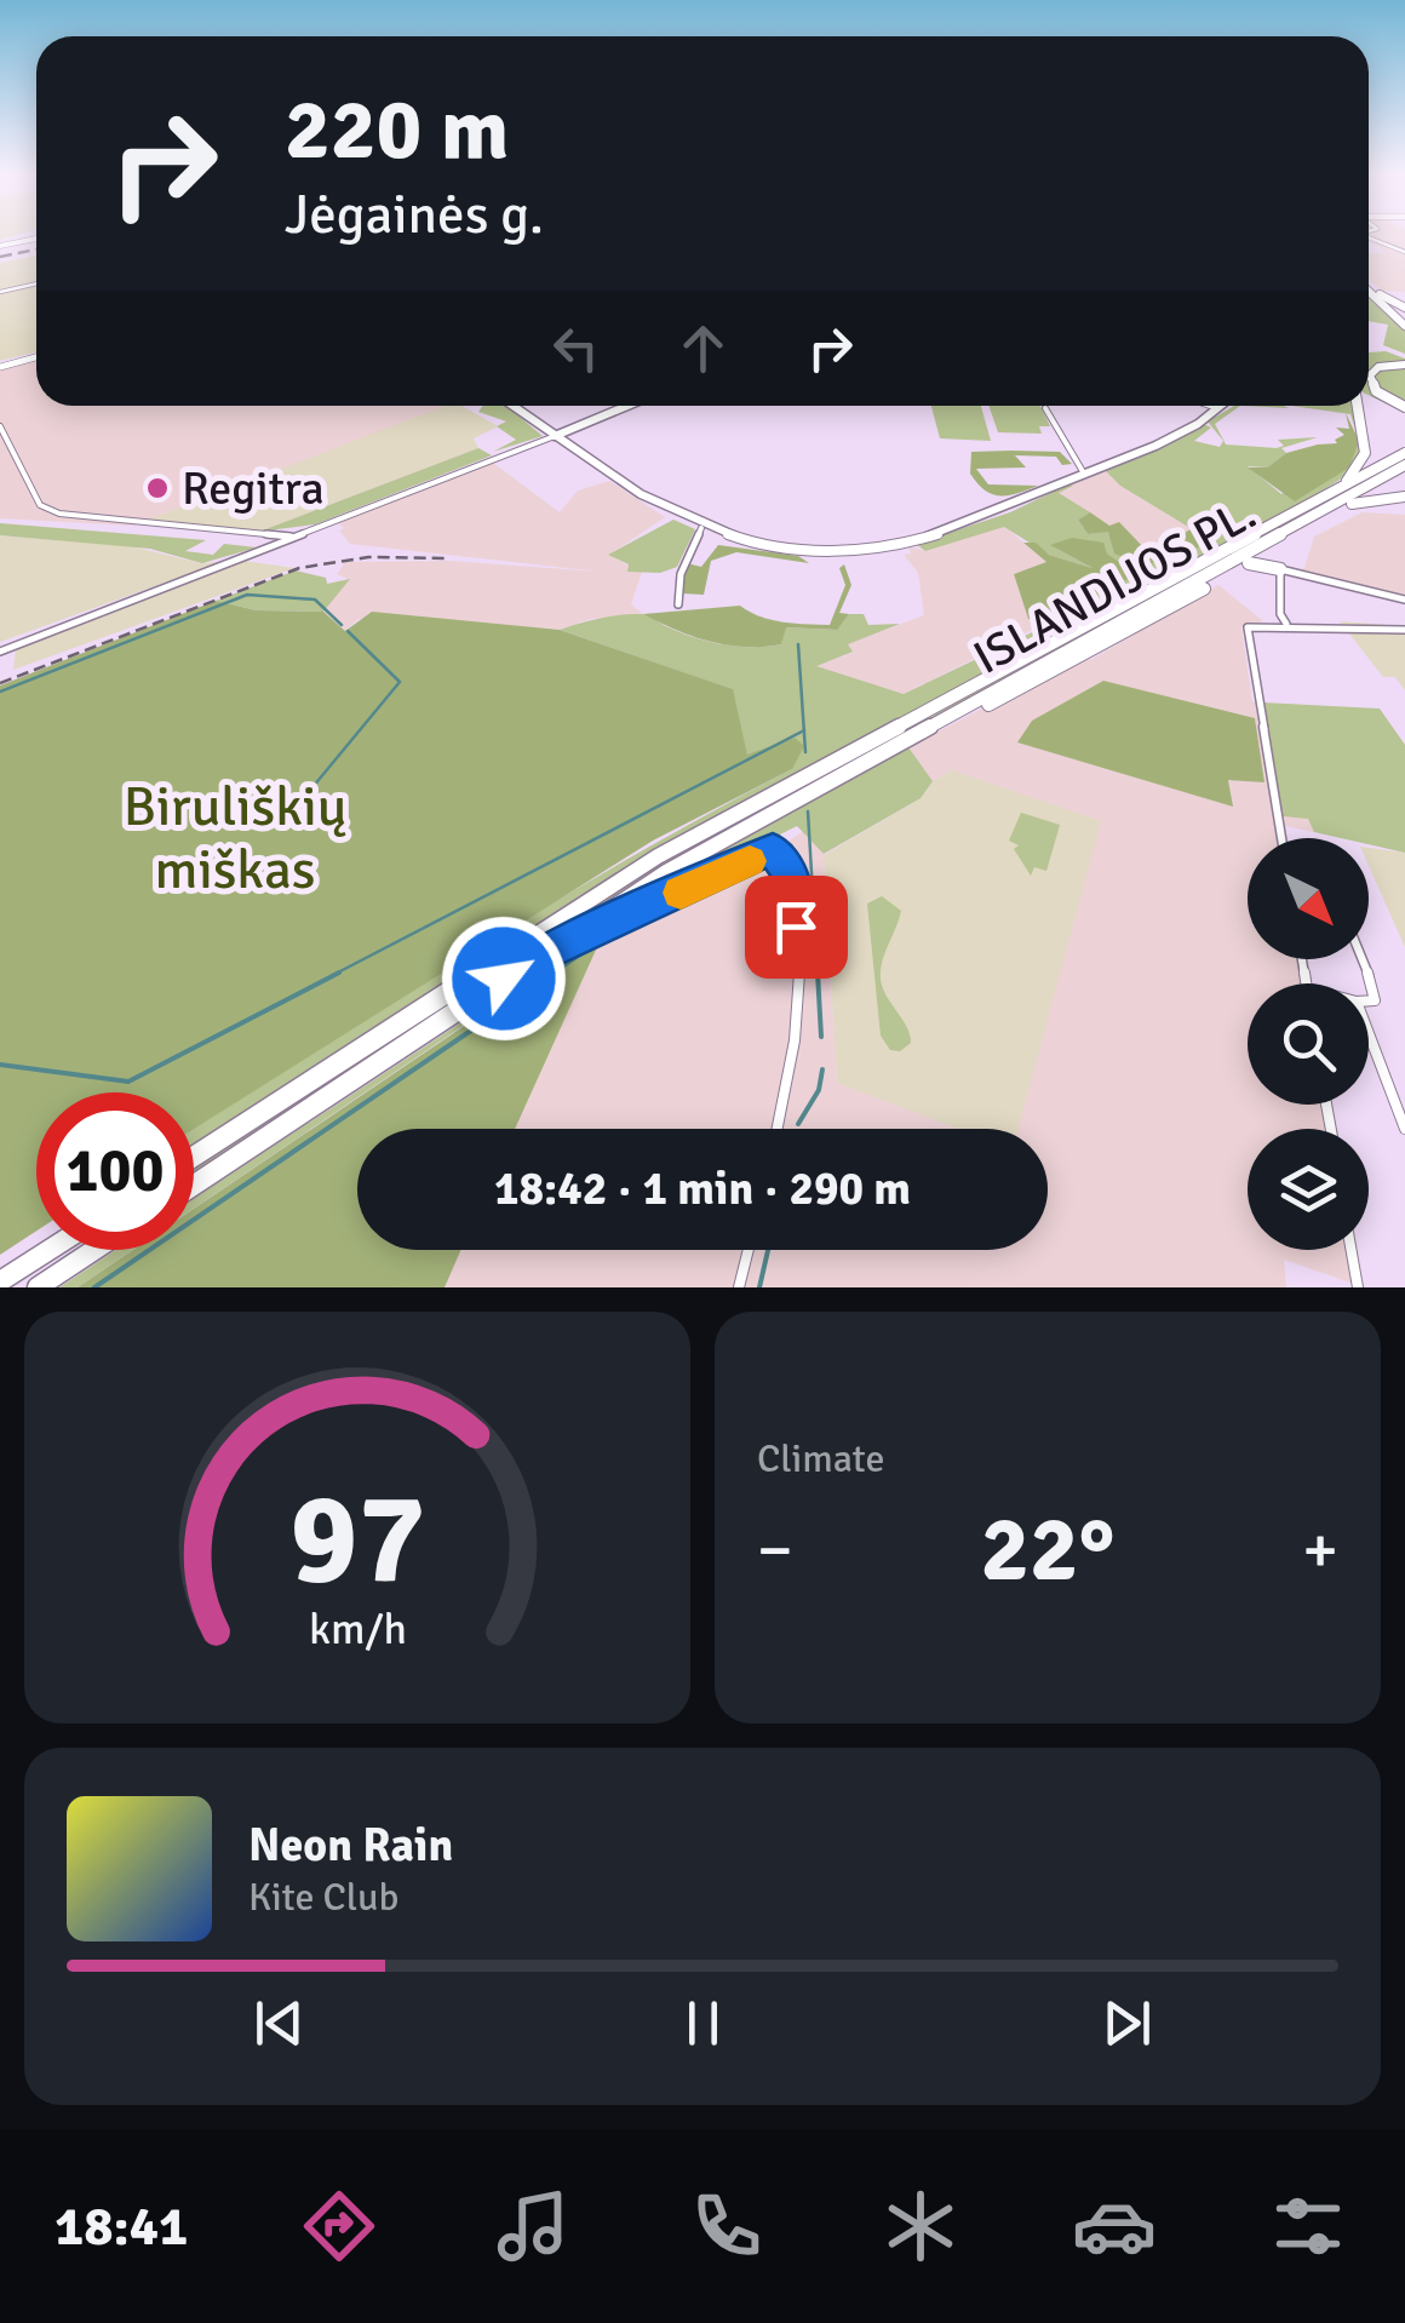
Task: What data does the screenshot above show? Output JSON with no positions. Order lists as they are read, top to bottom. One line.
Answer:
{"streets":{"highway":["ISLANDIJOS PL."]},"parks":["Biruliškių miškas"],"places":["Regitra"],"north":"bottom right","page":{"turn":["220 m","Jėgainės g."],"limit":"100","trip":"18:42 · 1 min · 290 m","tile":"Climate","heat":["−","22°","+"],"song":["Neon Rain","Kite Club"],"tabs":"18:41","gauge":["97","km/h"]}}
